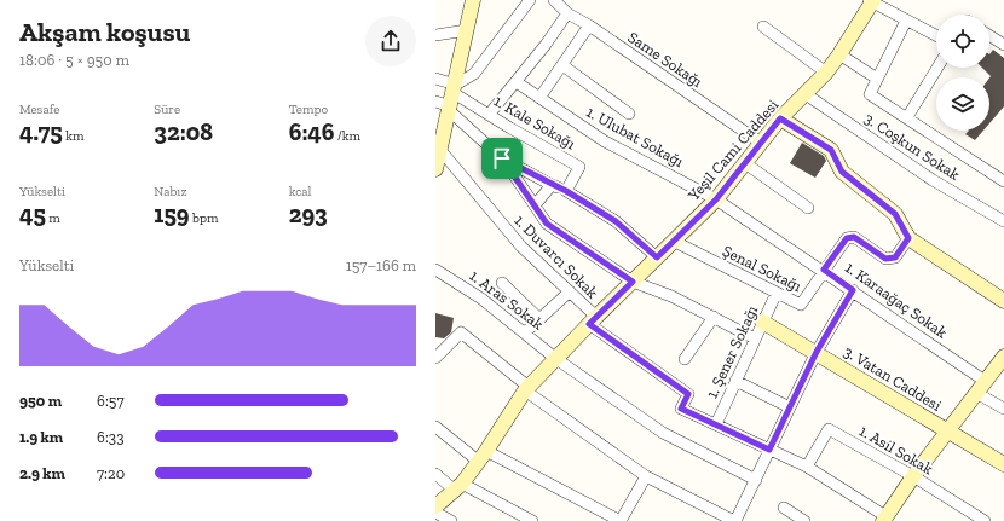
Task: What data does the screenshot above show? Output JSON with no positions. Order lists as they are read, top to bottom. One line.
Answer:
{"streets":{"main road":["Yeşil Cami Caddesi","3. Vatan Caddesi"],"street":["Same Sokağı","1. Kale Sokağı","1. Ulubat Sokağı","3. Coşkun Sokak","1. Duvarcı Sokak","Şenal Sokağı","1. Aras Sokak","1. Karaağaç Sokak","1. Şener Sokağı","1. Asil Sokak"]},"crossings":[["Same Sokağı","Yeşil Cami Caddesi"],["1. Ulubat Sokağı","Yeşil Cami Caddesi"],["1. Ulubat Sokağı","1. Karaağaç Sokak"],["3. Coşkun Sokak","Yeşil Cami Caddesi"],["Yeşil Cami Caddesi","1. Duvarcı Sokak"],["Yeşil Cami Caddesi","Şenal Sokağı"],["Yeşil Cami Caddesi","1. Aras Sokak"],["Yeşil Cami Caddesi","1. Karaağaç Sokak"],["1. Duvarcı Sokak","1. Şener Sokağı"],["Şenal Sokağı","1. Karaağaç Sokak"],["Şenal Sokağı","1. Şener Sokağı"],["1. Şener Sokağı","3. Vatan Caddesi"]],"page":{"heading":["Akşam koşusu","18:06 · 5 × 950 m"],"stats":[["Mesafe","4.75 km"],["Süre","32:08"],["Tempo","6:46 /km"],["Yükselti","45 m"],["Nabız","159 bpm"],["kcal","293"]],"chart":["Yükselti","157–166 m"],"list":[{"name":"950 m","note":"6:57"},{"name":"1.9 km","note":"6:33"},{"name":"2.9 km","note":"7:20"}]}}
